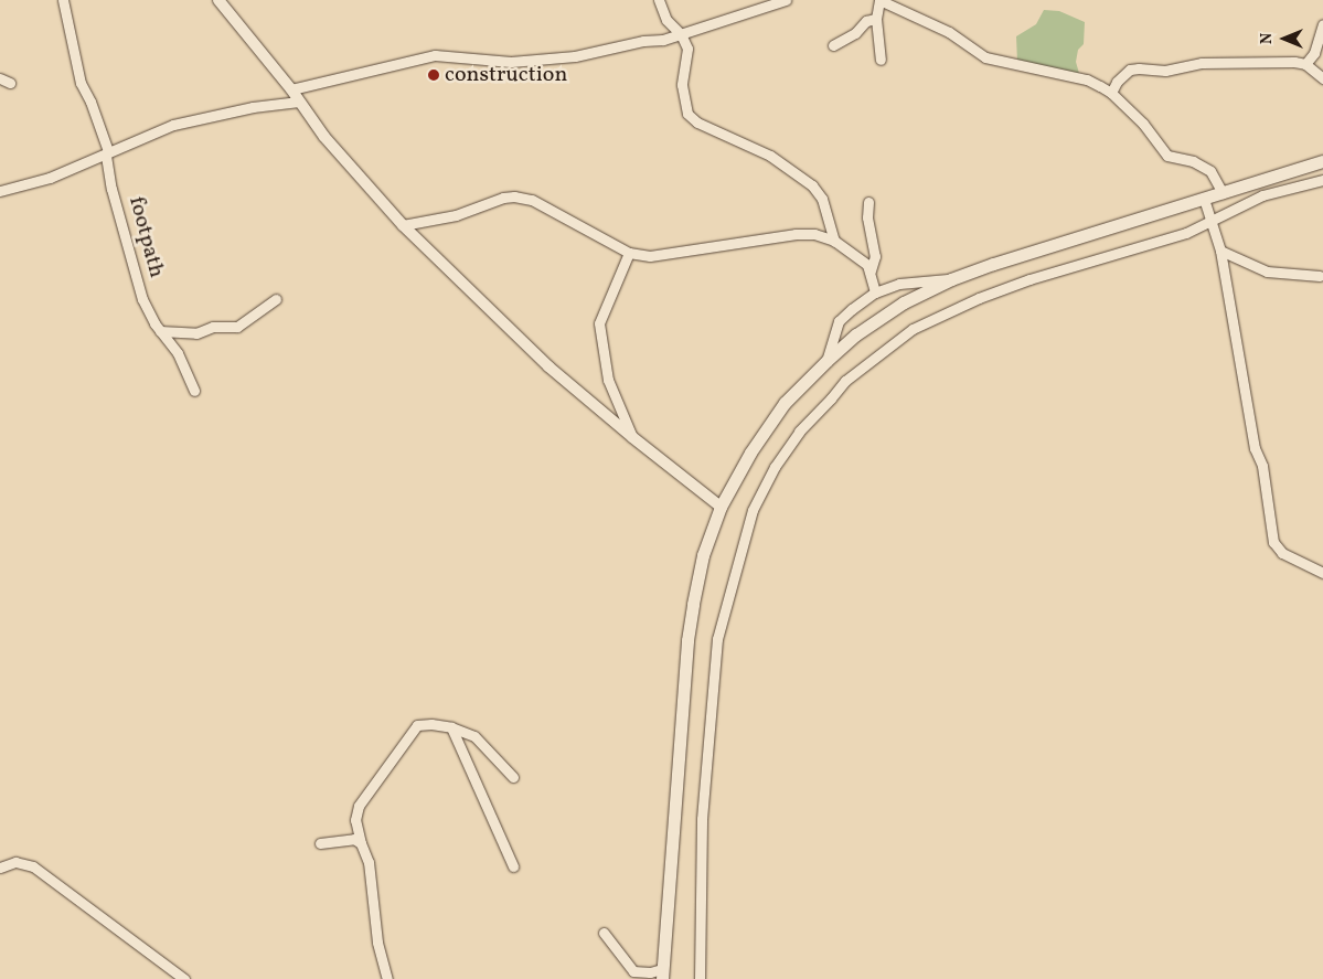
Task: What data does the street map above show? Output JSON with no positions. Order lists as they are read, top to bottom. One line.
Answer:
{"streets":{"street":["footpath"]},"places":["construction"],"north":"left"}
